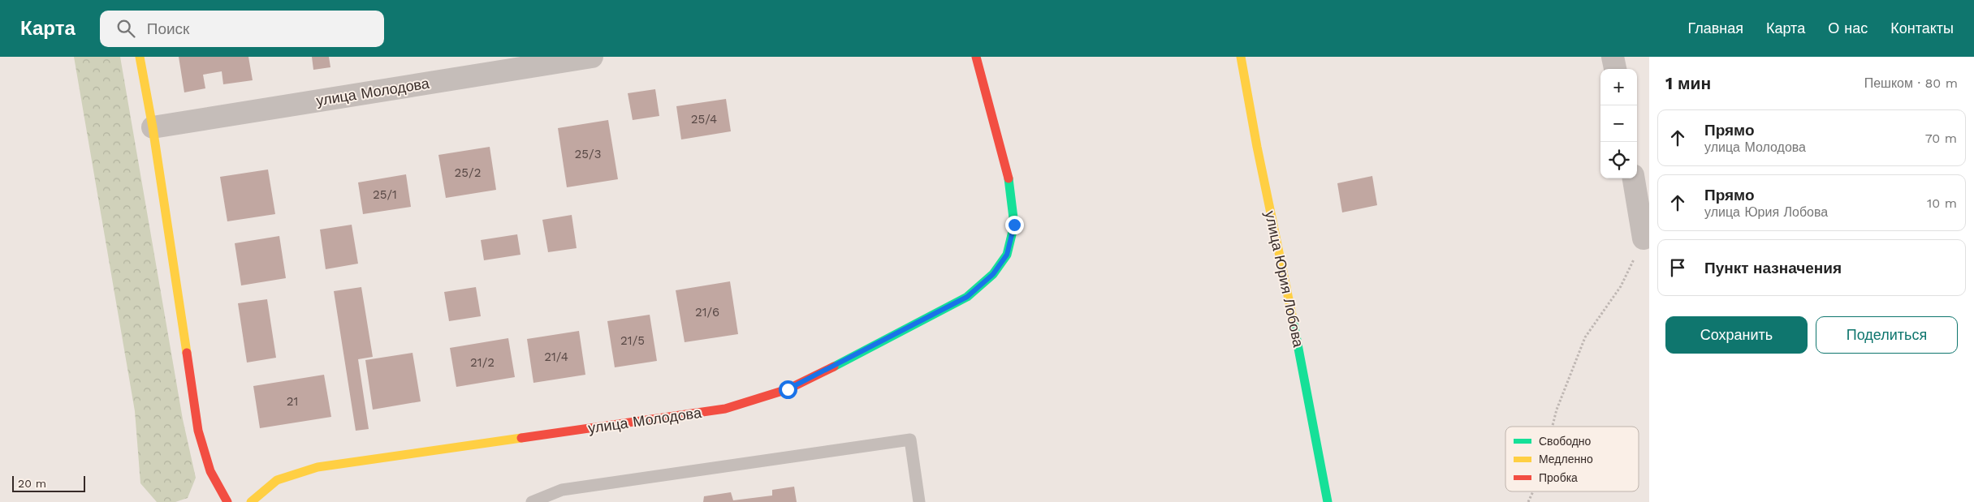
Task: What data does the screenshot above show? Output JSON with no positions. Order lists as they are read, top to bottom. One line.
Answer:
{"streets":{"street":["улица Молодова","улица Юрия Лобова"]},"house_numbers":["25/4","25/3","25/2","25/1","21/6","21/5","21/4","21/2","21"],"legend":["Свободно","Медленно","Пробка"],"scale_bar":"20 m","page":{"header":"Карта","search":"Поиск","nav":["Главная","Карта","О нас","Контакты"],"heading":["1 мин","Пешком · 80 m"],"map_buttons":["+","−"],"list":[["Прямо","улица Молодова","70 m"],["Прямо","улица Юрия Лобова","10 m"],"Пункт назначения"],"buttons":["Сохранить","Поделиться"],"scale":"20 m"}}
